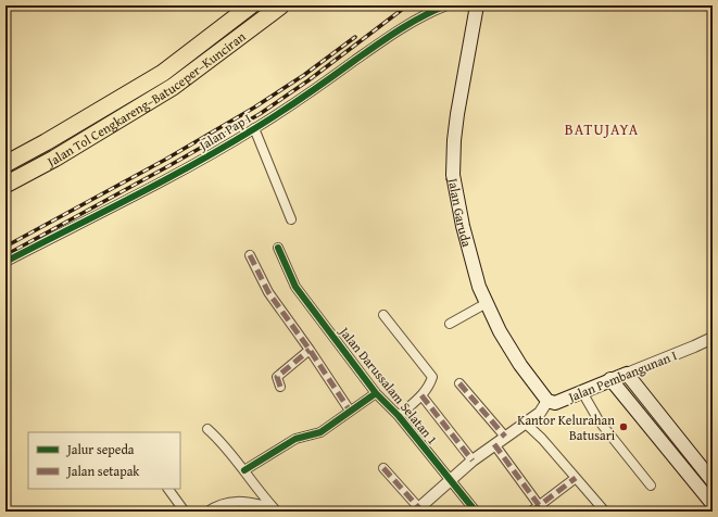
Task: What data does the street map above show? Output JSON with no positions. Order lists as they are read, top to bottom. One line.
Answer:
{"streets":{"highway":["Jalan Tol Cengkareng–Batuceper–Kunciran"],"main road":["Jalan Garuda","Jalan Pembangunan I"],"street":["Jalan Pap I","Jalan Darussalam Selatan 1"]},"crossings":[["Jalan Garuda","Jalan Pembangunan I"]],"districts":["BATUJAYA"],"places":["Kantor Kelurahan Batusari"],"legend":["Jalur sepeda","Jalan setapak"]}
